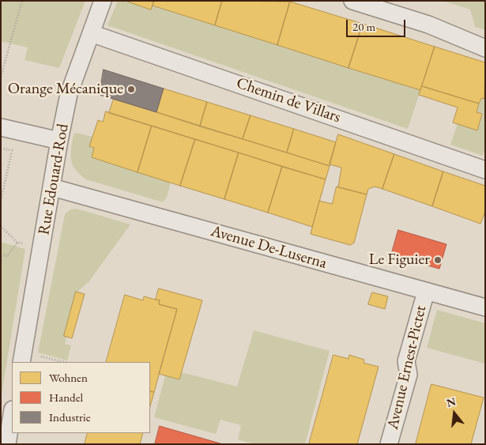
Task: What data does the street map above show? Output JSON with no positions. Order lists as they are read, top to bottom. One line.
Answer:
{"streets":{"street":["Chemin de Villars","Rue Edouard-Rod","Avenue De-Luserna","Avenue Ernest-Pictet"]},"crossings":[["Chemin de Villars","Rue Edouard-Rod"],["Rue Edouard-Rod","Avenue De-Luserna"],["Avenue De-Luserna","Avenue Ernest-Pictet"]],"places":["Orange Mécanique","Le Figuier"],"legend":["Wohnen","Handel","Industrie"],"scale_bar":"20 m","north":"top"}
